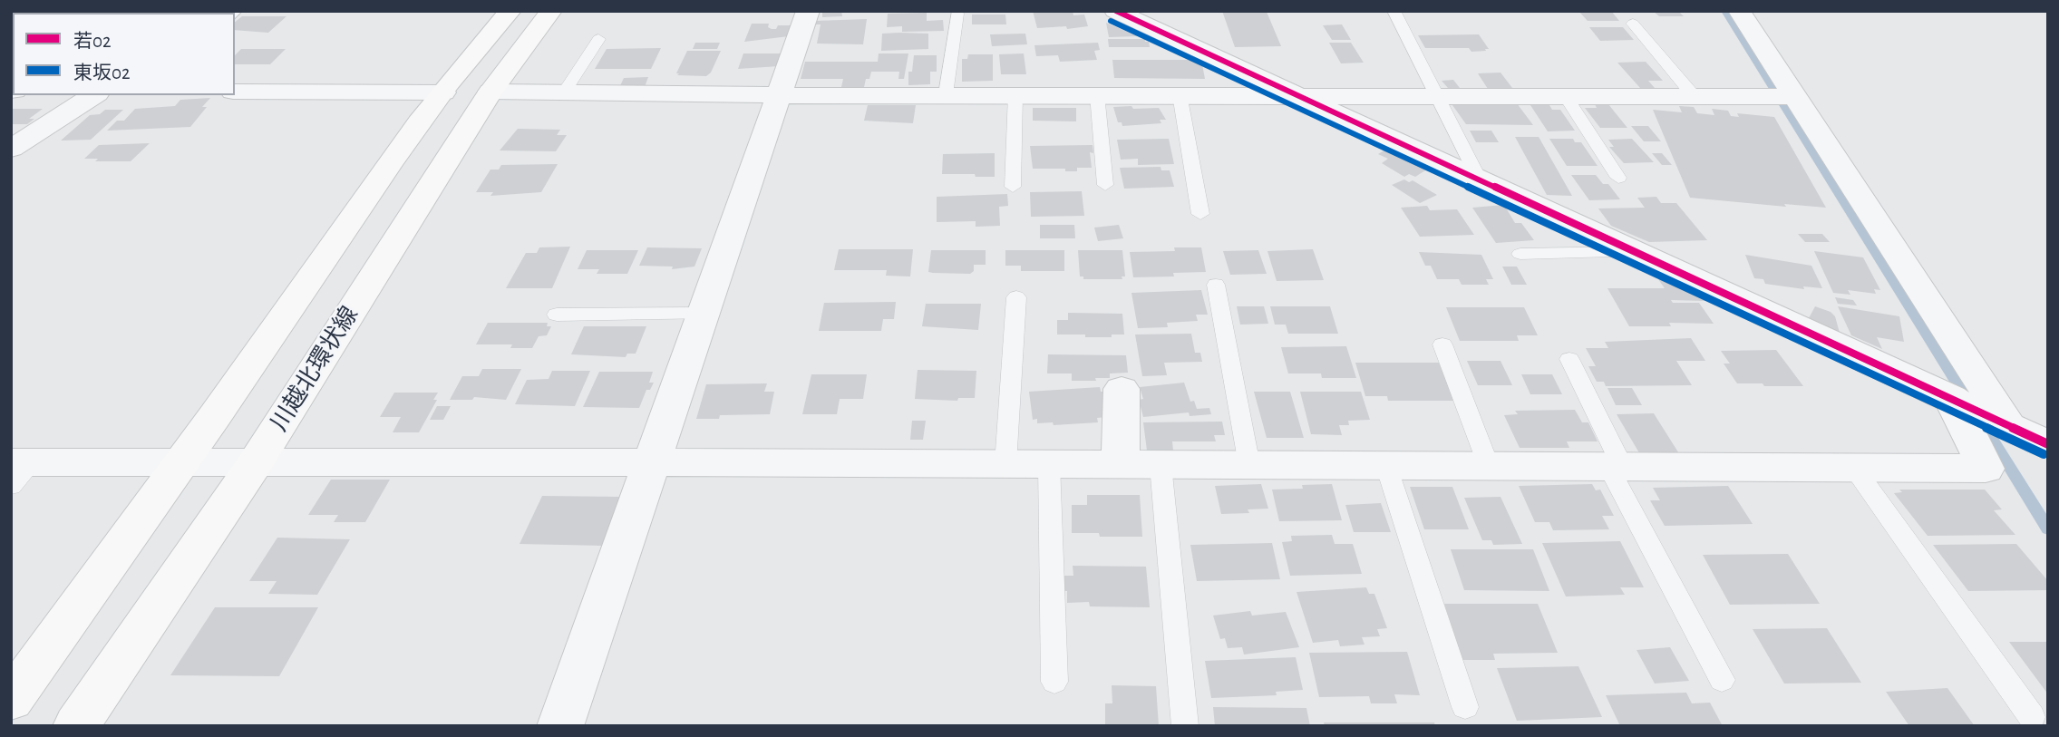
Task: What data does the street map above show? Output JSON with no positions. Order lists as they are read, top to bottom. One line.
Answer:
{"streets":{"main road":["川越北環状線"]},"lines":["transit line 若02","transit line 東坂02"],"legend":["若02","東坂02"]}
